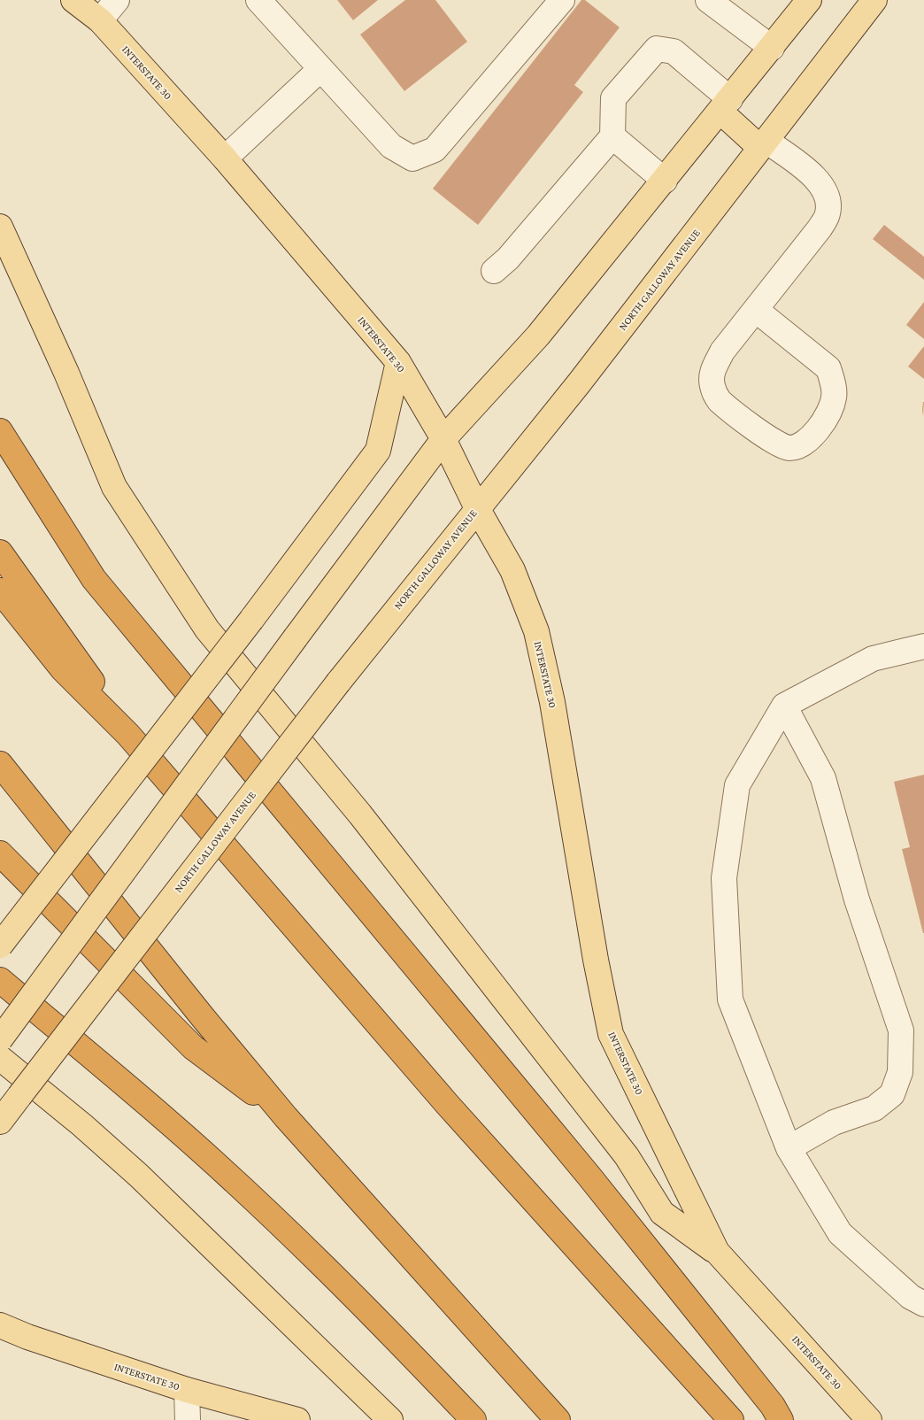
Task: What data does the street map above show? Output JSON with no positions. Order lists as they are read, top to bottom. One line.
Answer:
{"streets":{"main road":["INTERSTATE 30","NORTH GALLOWAY AVENUE"]},"crossings":[["INTERSTATE 30","NORTH GALLOWAY AVENUE"]]}
